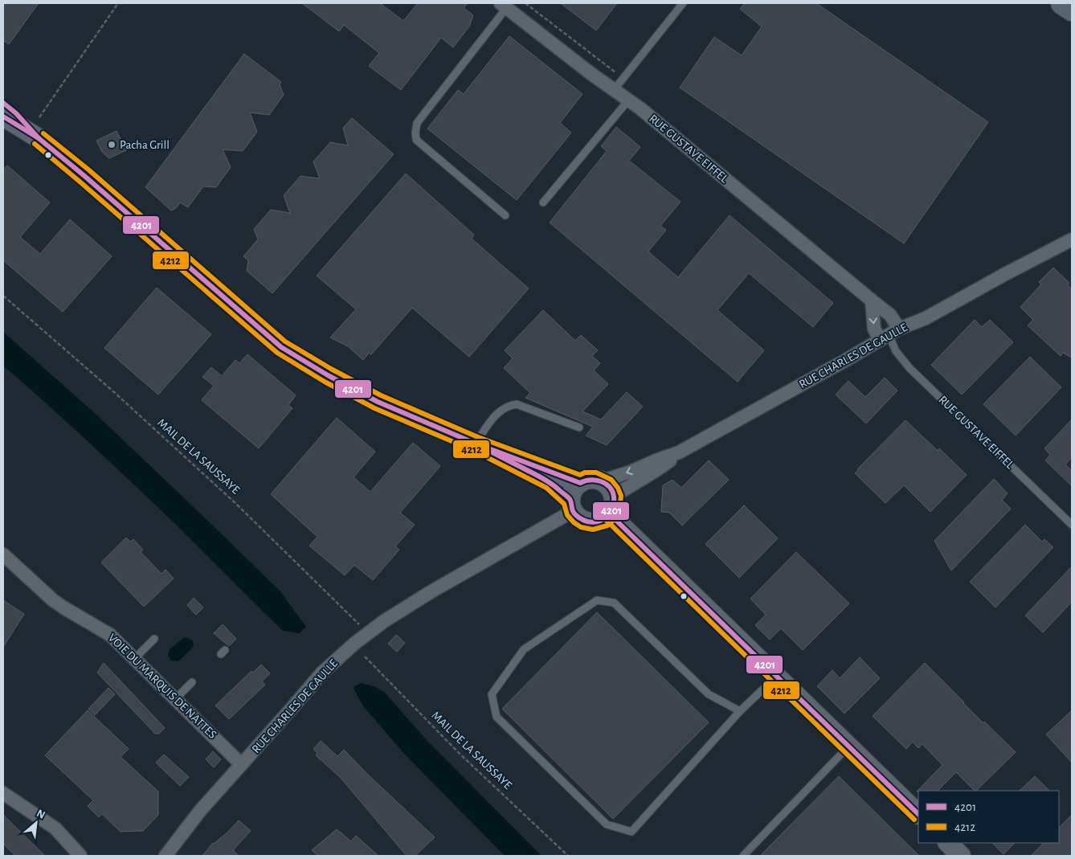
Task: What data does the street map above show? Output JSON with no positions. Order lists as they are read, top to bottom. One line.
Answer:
{"streets":{"street":["RUE GUSTAVE EIFFEL","RUE CHARLES DE GAULLE","VOIE DU MARQUIS DE NATTES"],"path":["MAIL DE LA SAUSSAYE"]},"crossings":[["RUE GUSTAVE EIFFEL","RUE CHARLES DE GAULLE"],["RUE CHARLES DE GAULLE","VOIE DU MARQUIS DE NATTES"]],"places":["Pacha Grill"],"lines":["transit line 4201","transit line 4212"],"legend":["4201","4212"],"north":"top right"}
